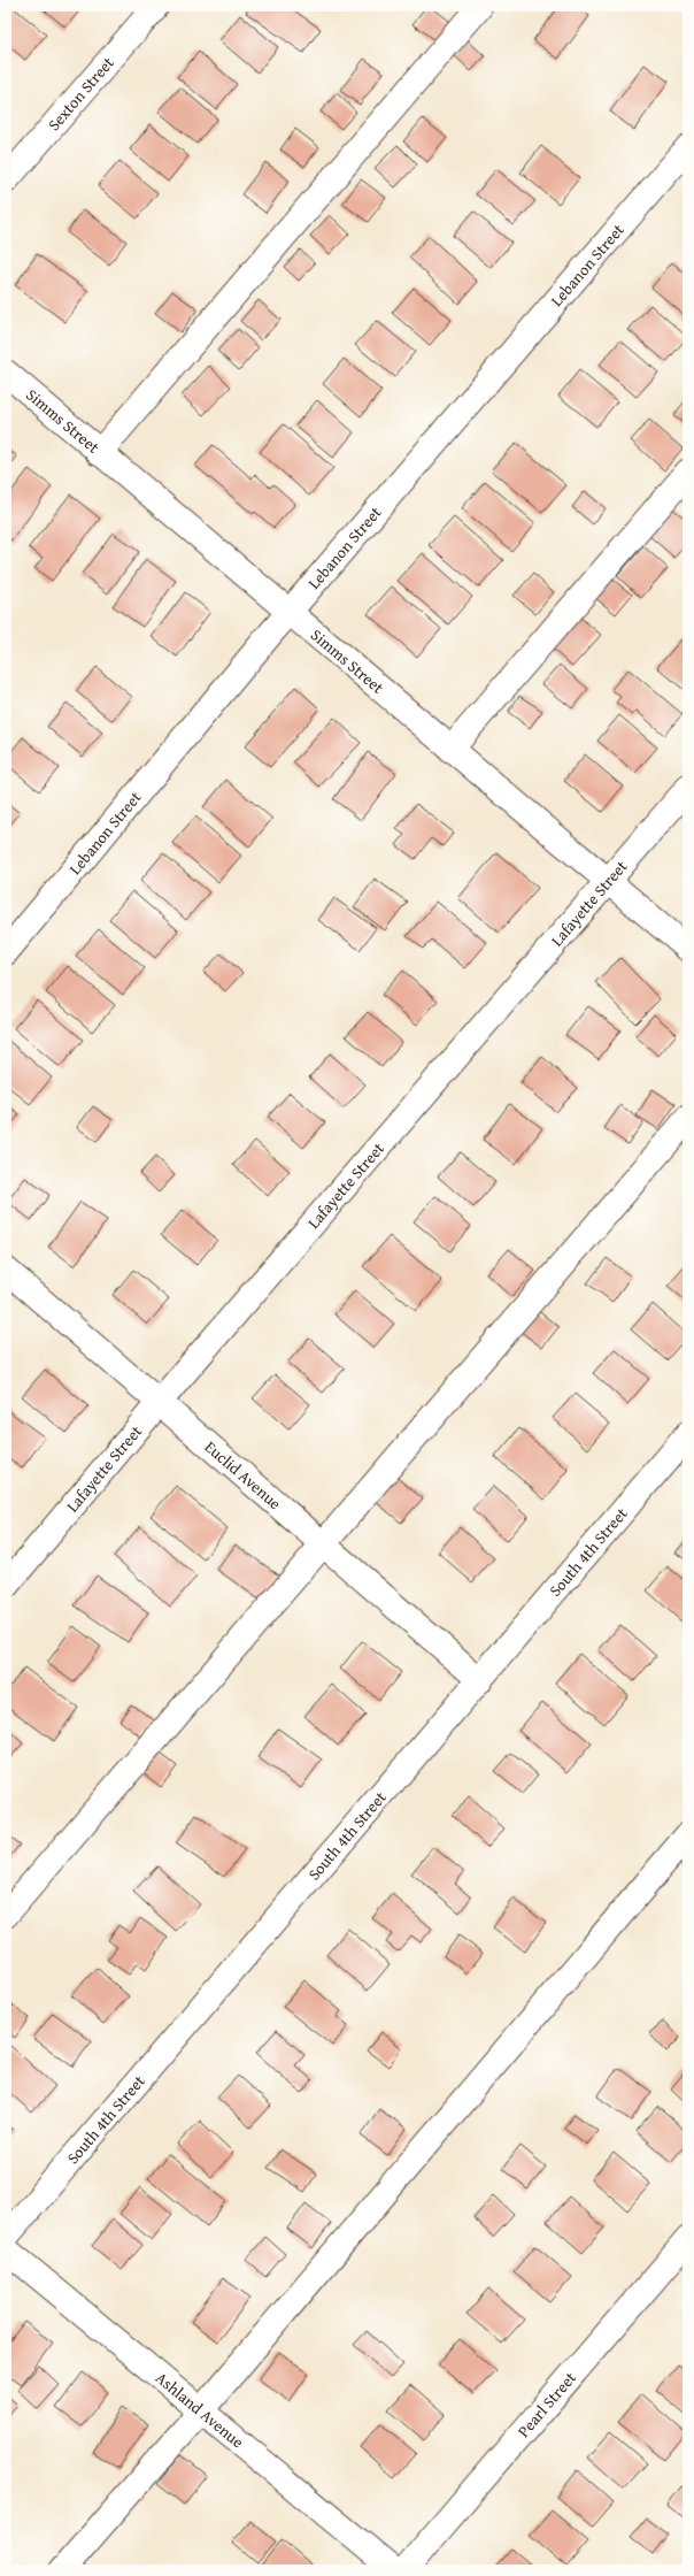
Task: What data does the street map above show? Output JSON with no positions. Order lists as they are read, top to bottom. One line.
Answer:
{"streets":{"street":["Sexton Street","Lebanon Street","Simms Street","Lafayette Street","Euclid Avenue","South 4th Street","Pearl Street","Ashland Avenue"]},"crossings":[["Lebanon Street","Simms Street"],["Simms Street","Lafayette Street"],["Lafayette Street","Euclid Avenue"],["Euclid Avenue","South 4th Street"]]}
